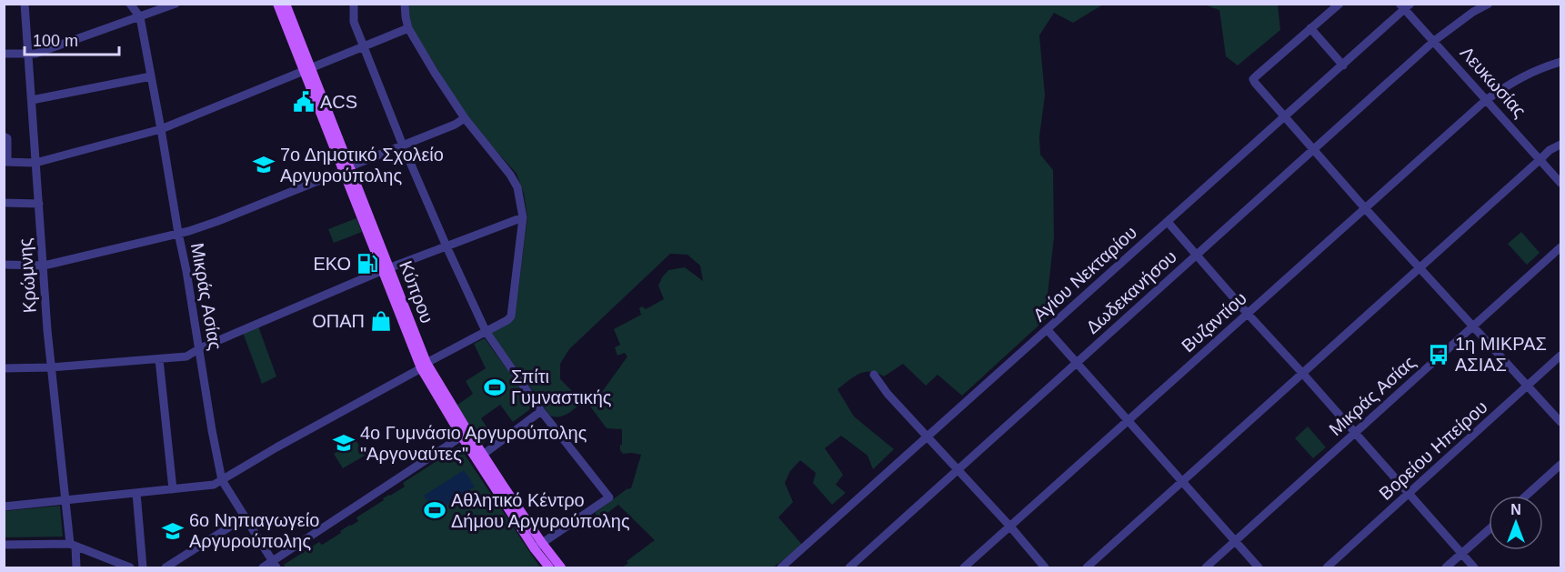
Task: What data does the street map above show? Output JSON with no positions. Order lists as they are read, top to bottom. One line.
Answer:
{"streets":{"main road":["Κύπρου"],"street":["Λευκωσίας","Αγίου Νεκταρίου","Κρώμνης","Δωδεκανήσου","Μικράς Ασίας","Βυζαντίου","Βορείου Ηπείρου"]},"crossings":[["Λευκωσίας","Αγίου Νεκταρίου"],["Λευκωσίας","Δωδεκανήσου"],["Λευκωσίας","Βυζαντίου"]],"places":{"public building":["ACS"],"school or university":["7ο Δημοτικό Σχολείο Αργυρούπολης","4ο Γυμνάσιο Αργυρούπολης \"Αργοναύτες\"","6ο Νηπιαγωγείο Αργυρούπολης"],"fuel station":["ΕΚΟ"],"shop":["ΟΠΑΠ"],"bus stop":["1η ΜΙΚΡΑΣ ΑΣΙΑΣ"],"sports":["Σπίτι Γυμναστικής","Αθλητικό Κέντρο Δήμου Αργυρούπολης"]},"scale_bar":"100 m","north":"top"}
